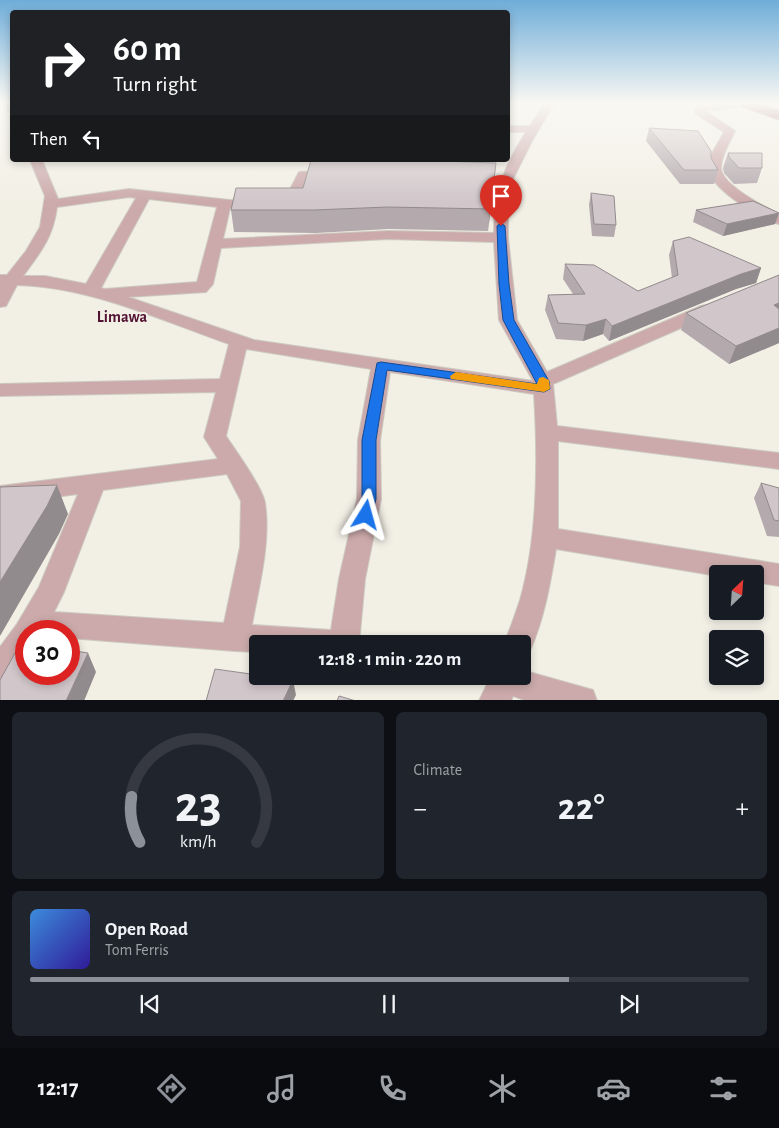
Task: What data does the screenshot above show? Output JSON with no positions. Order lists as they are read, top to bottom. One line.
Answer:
{"districts":["Limawa"],"north":"top right","page":{"turn":["60 m","Turn right"],"then":"Then","limit":"30","trip":"12:18 · 1 min · 220 m","tile":"Climate","heat":["−","22°","+"],"song":["Open Road","Tom Ferris"],"tabs":"12:17","gauge":["23","km/h"]}}
